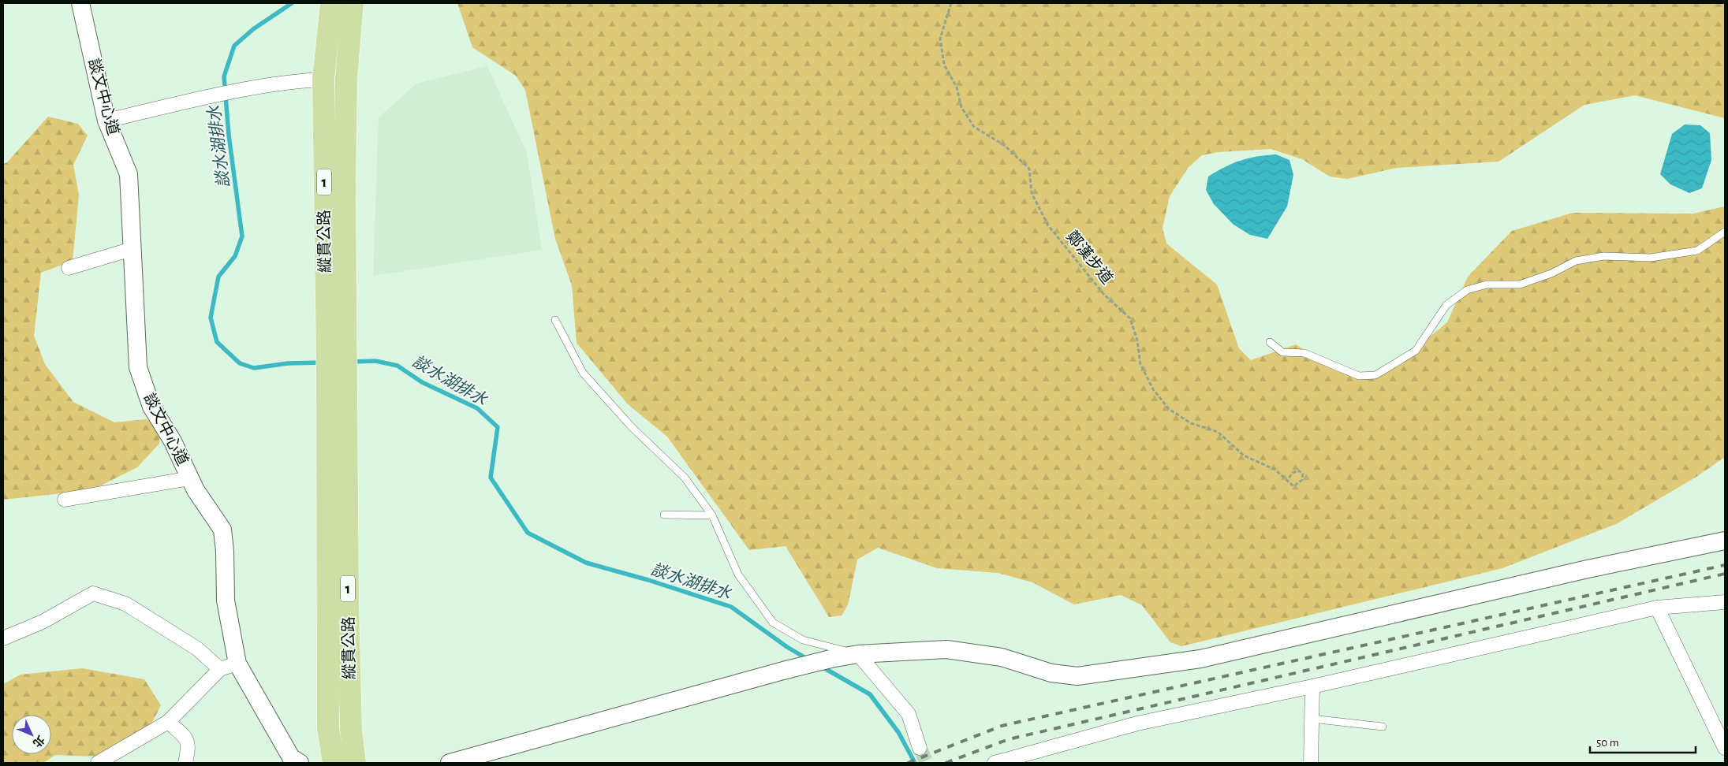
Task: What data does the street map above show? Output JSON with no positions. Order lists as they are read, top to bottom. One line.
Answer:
{"streets":{"main road":["1","縱貫公路"],"street":["談文中心道"],"path":["鄭漢步道"]},"water":["談水湖排水"],"scale_bar":"50 m","north":"bottom right"}
